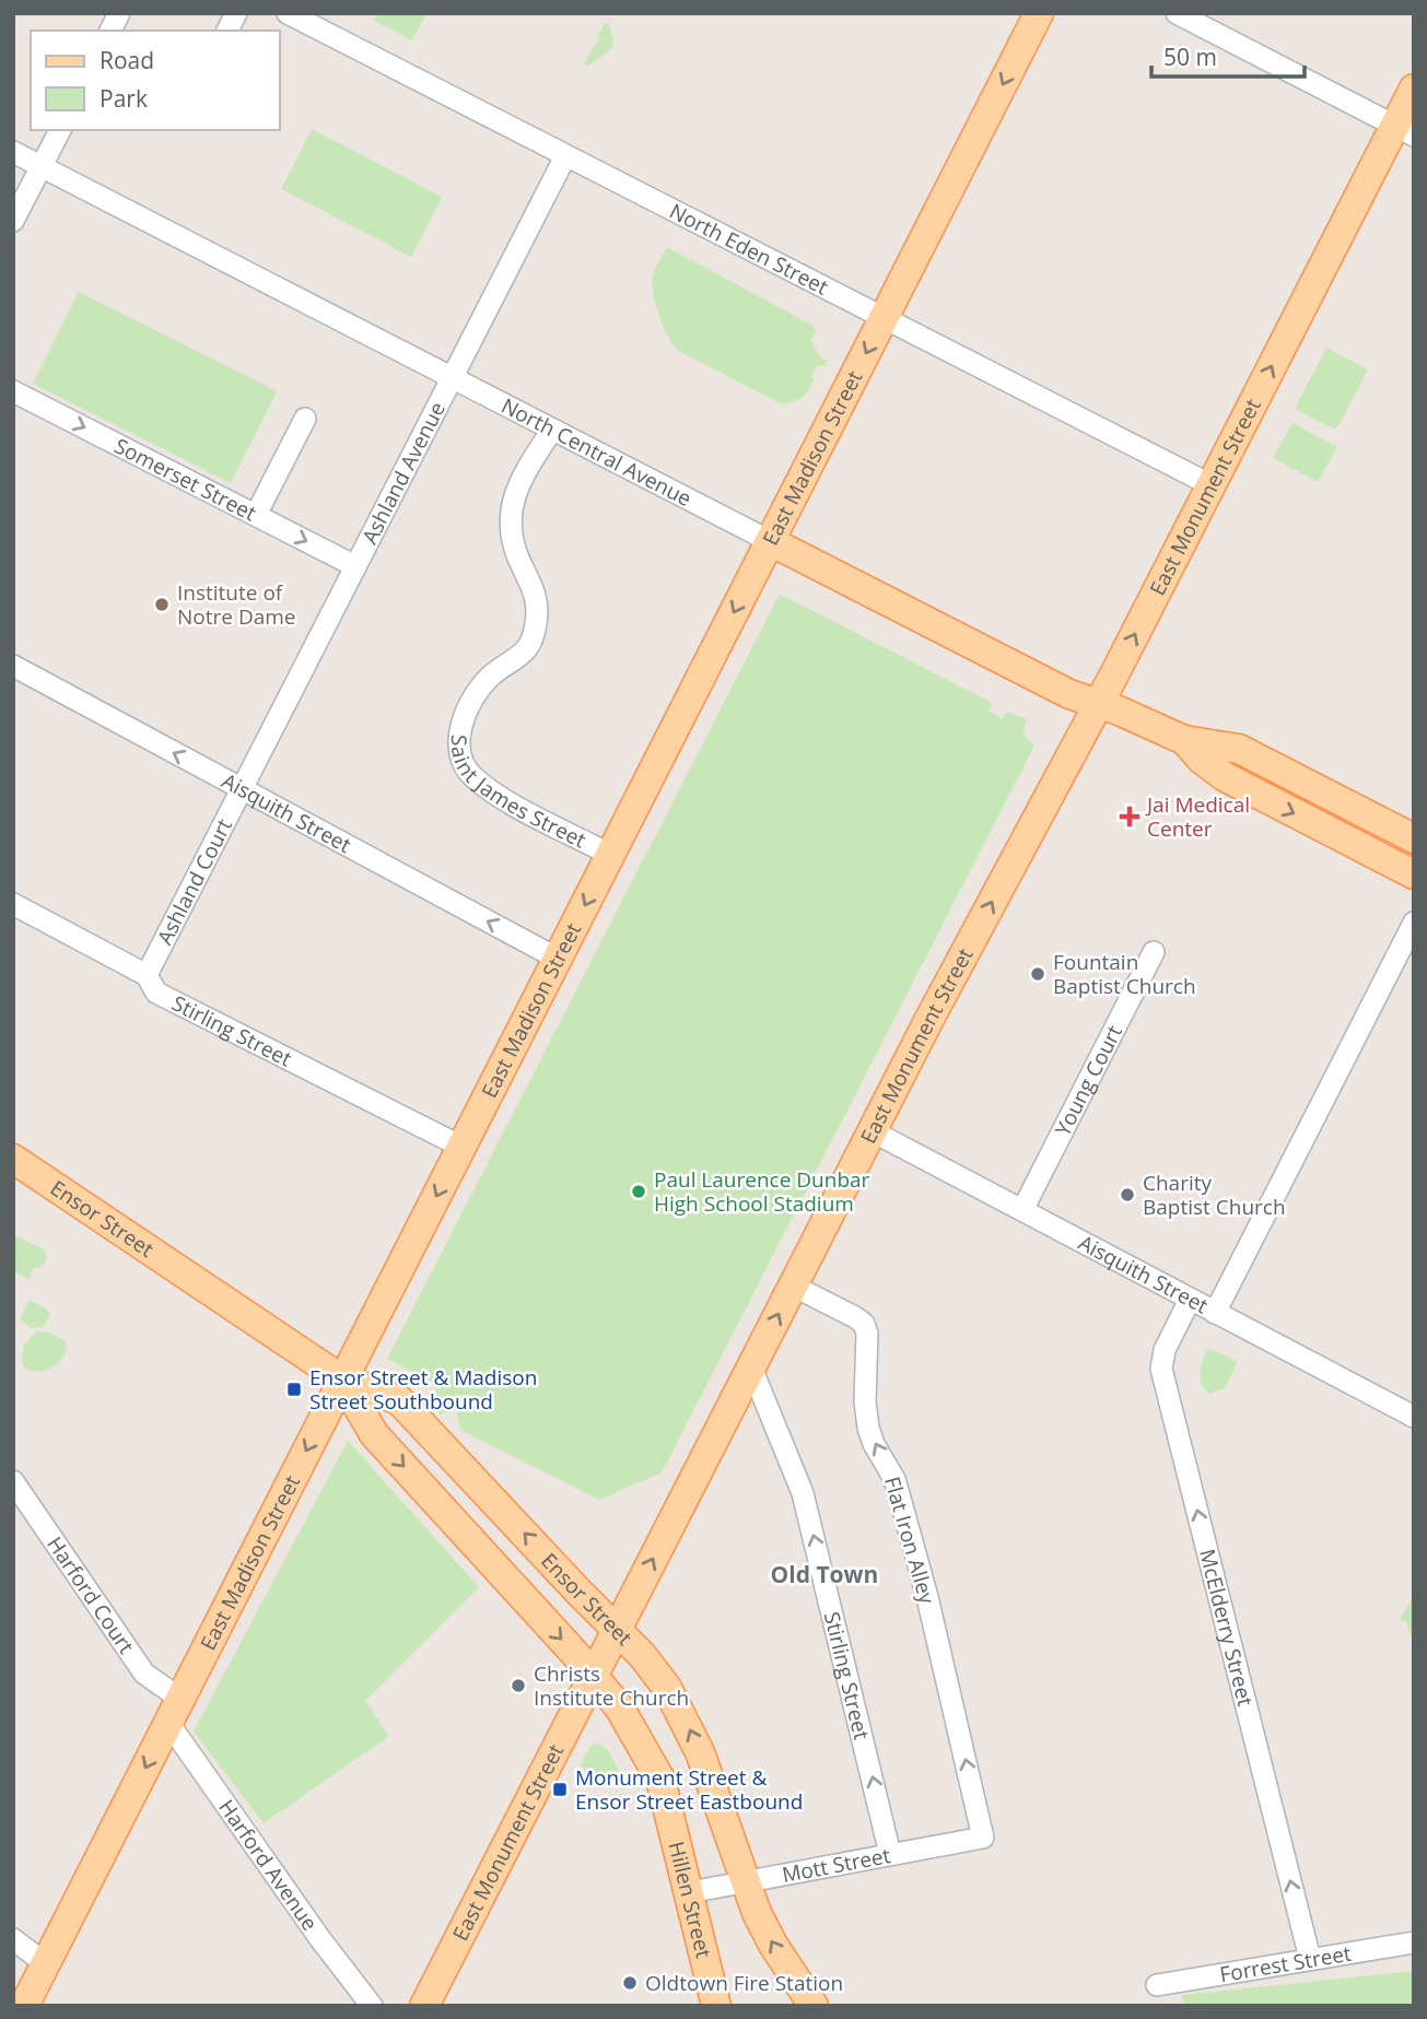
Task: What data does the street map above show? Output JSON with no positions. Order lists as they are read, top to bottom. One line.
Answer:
{"streets":{"main road":["North Central Avenue","East Madison Street","East Monument Street","Ensor Street","Hillen Street"],"street":["North Eden Street","Ashland Avenue","Somerset Street","Saint James Street","Aisquith Street","Ashland Court","Stirling Street","Young Court","Flat Iron Alley","Harford Court","McElderry Street","Mott Street","Harford Avenue","Forrest Street"]},"crossings":[["North Eden Street","East Madison Street"],["North Eden Street","Ashland Avenue"],["North Eden Street","East Monument Street"],["North Central Avenue","East Madison Street"],["North Central Avenue","Ashland Avenue"],["North Central Avenue","East Monument Street"],["North Central Avenue","Saint James Street"],["East Madison Street","Saint James Street"],["East Madison Street","Aisquith Street"],["East Madison Street","Stirling Street"],["East Madison Street","Ensor Street"],["East Madison Street","Harford Court"],["East Madison Street","Harford Avenue"],["Ashland Avenue","Somerset Street"],["Ashland Avenue","Aisquith Street"],["Ashland Avenue","Ashland Court"],["East Monument Street","Aisquith Street"],["East Monument Street","Stirling Street"],["East Monument Street","Ensor Street"],["East Monument Street","Flat Iron Alley"],["East Monument Street","Hillen Street"],["Aisquith Street","Ashland Court"],["Aisquith Street","Young Court"],["Aisquith Street","McElderry Street"],["Ashland Court","Stirling Street"],["Stirling Street","Mott Street"],["Ensor Street","Mott Street"],["Ensor Street","Hillen Street"],["Flat Iron Alley","Mott Street"],["Harford Court","Harford Avenue"],["McElderry Street","Forrest Street"],["Mott Street","Hillen Street"]],"one_way":["East Madison Street","Somerset Street","East Monument Street","Aisquith Street","Stirling Street","Flat Iron Alley","McElderry Street"],"districts":["Old Town"],"places":{"other":["Institute of Notre Dame","Fountain Baptist Church","Paul Laurence Dunbar High School Stadium","Charity Baptist Church","Christs Institute Church","Oldtown Fire Station"],"health":["Jai Medical Center"],"transit":["Ensor Street & Madison Street Southbound","Monument Street & Ensor Street Eastbound"]},"legend":["Road","Park"],"scale_bar":"50 m"}
